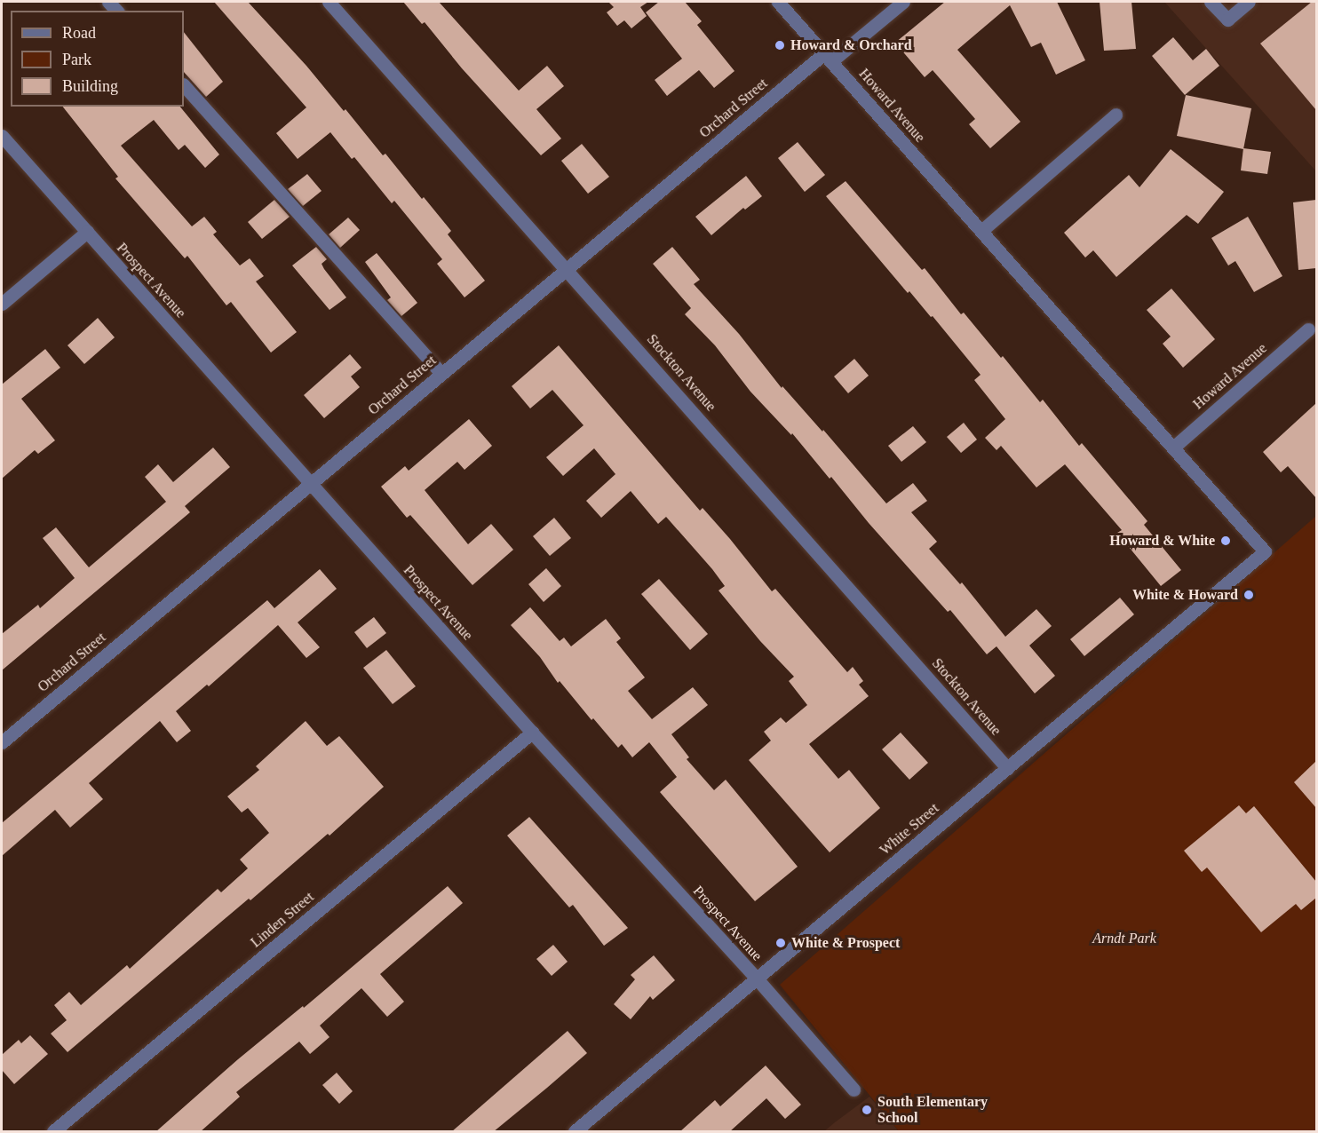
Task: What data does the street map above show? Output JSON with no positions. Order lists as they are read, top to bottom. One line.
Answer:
{"streets":{"street":["Howard Avenue","Orchard Street","Prospect Avenue","Stockton Avenue","White Street","Linden Street"]},"crossings":[["Howard Avenue","Orchard Street"],["Howard Avenue","White Street"],["Orchard Street","Prospect Avenue"],["Orchard Street","Stockton Avenue"],["Prospect Avenue","White Street"],["Prospect Avenue","Linden Street"],["Stockton Avenue","White Street"]],"parks":["Arndt Park"],"places":["Howard & Orchard","Howard & White","White & Howard","White & Prospect","South Elementary School"],"legend":["Road","Park","Building"]}
